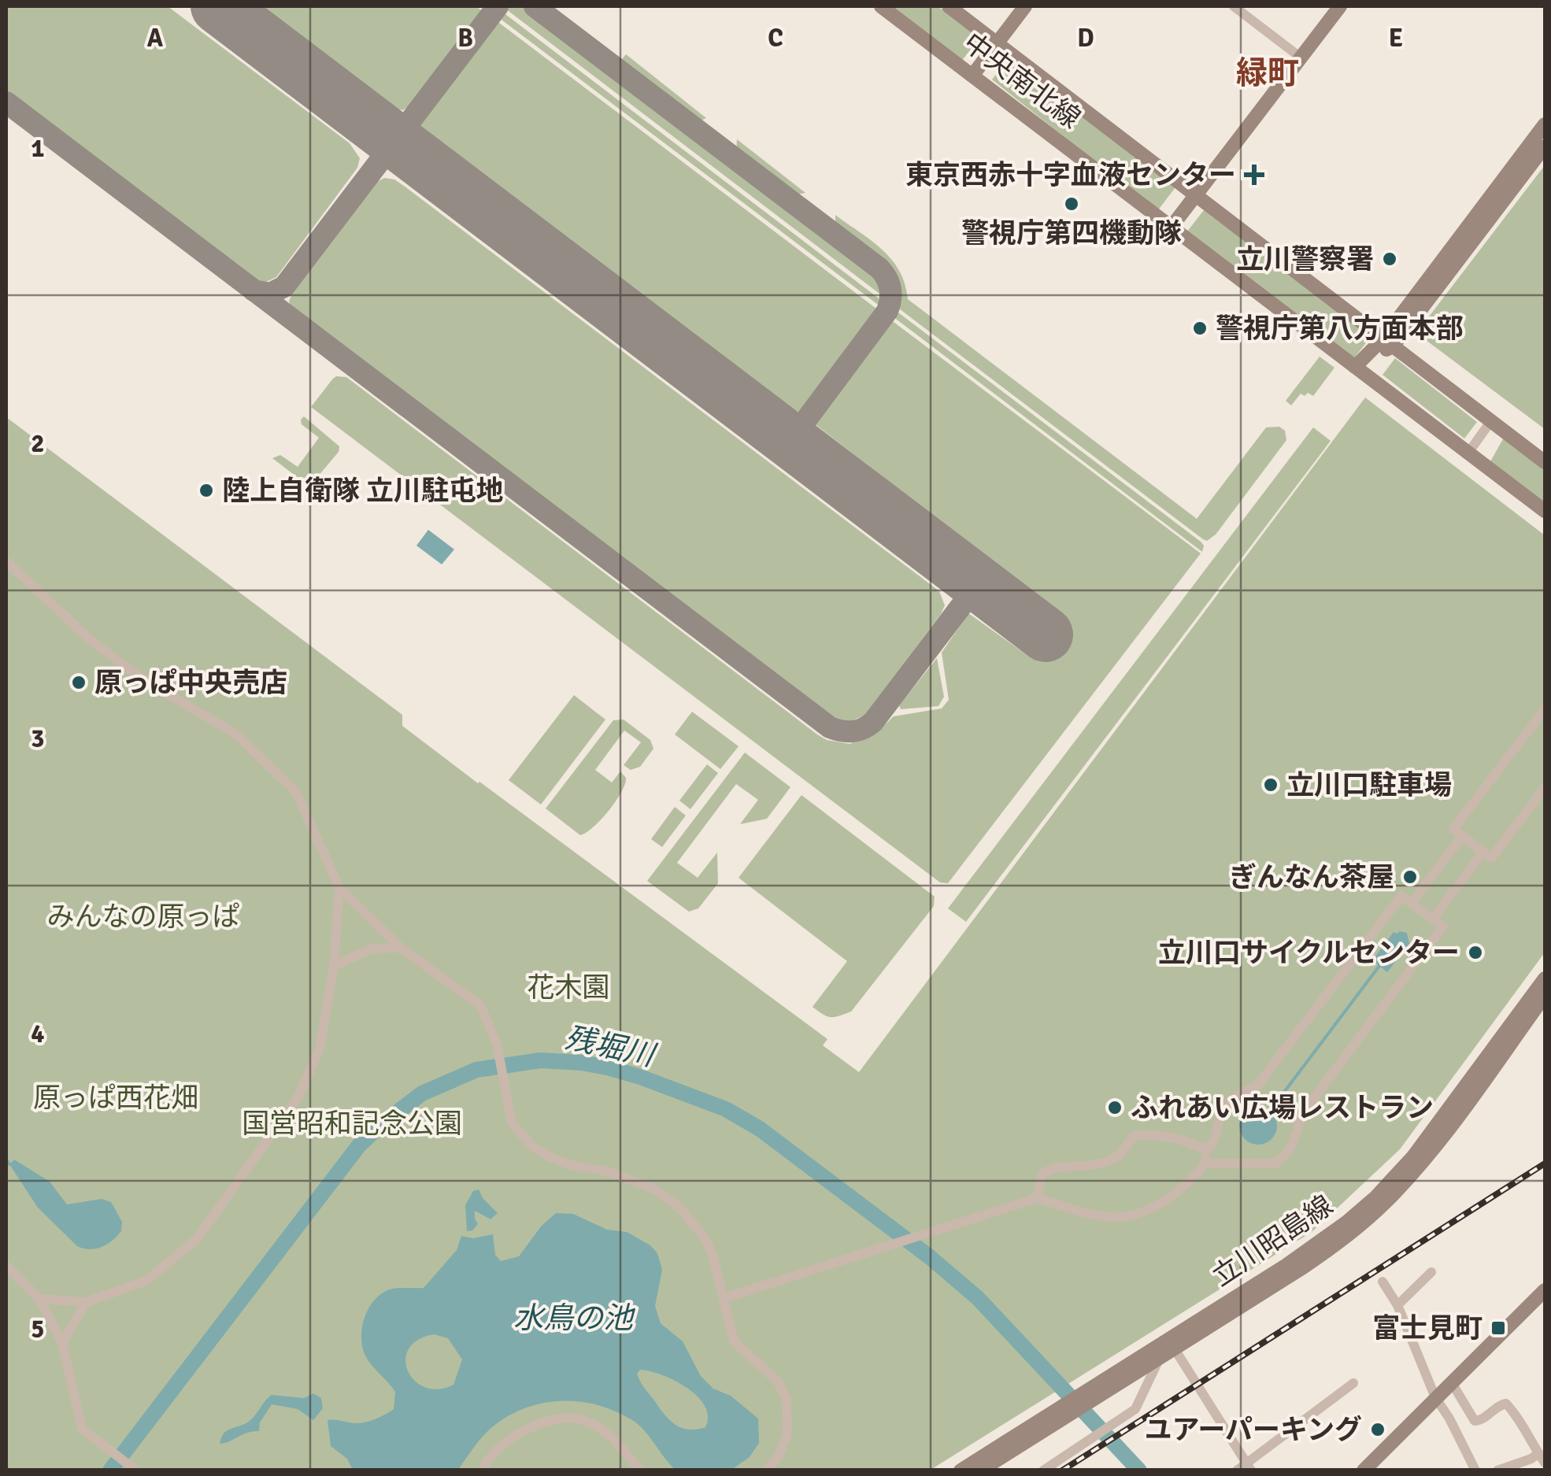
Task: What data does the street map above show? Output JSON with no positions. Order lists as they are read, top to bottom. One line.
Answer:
{"streets":{"main road":["中央南北線","立川昭島線"]},"districts":["緑町"],"water":["残堀川","水鳥の池"],"parks":["みんなの原っぱ","花木園","原っぱ西花畑","国営昭和記念公園"],"places":{"health":["東京西赤十字血液センター"],"other":["警視庁第四機動隊","立川警察署","警視庁第八方面本部","陸上自衛隊 立川駐屯地","原っぱ中央売店","立川口駐車場","ぎんなん茶屋","立川口サイクルセンター","ふれあい広場レストラン","ユアーパーキング"],"transit":["富士見町"]},"grid":{"columns":["A","B","C","D","E"],"rows":["1","2","3","4","5"]}}
